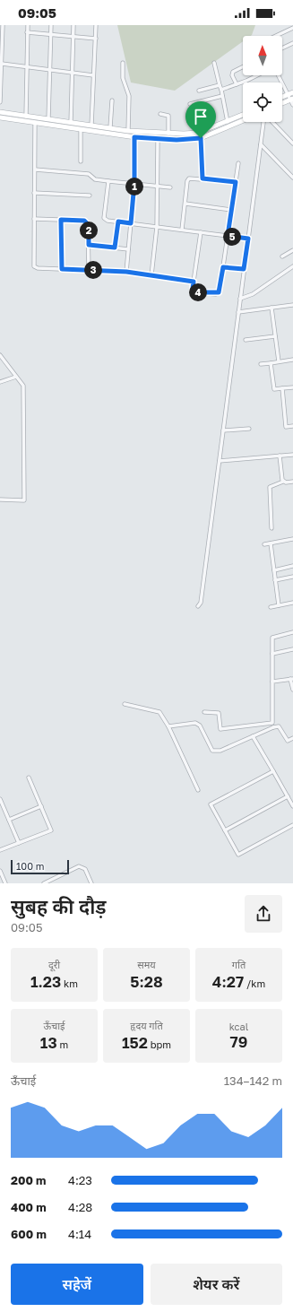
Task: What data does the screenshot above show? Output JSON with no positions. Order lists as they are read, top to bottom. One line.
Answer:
{"scale_bar":"100 m","north":"top","page":{"status":"09:05","pins":["1","2","5","3","4"],"scale":"100 m","heading":["सुबह की दौड़","09:05"],"stats":[["दूरी","1.23 km"],["समय","5:28"],["गति","4:27 /km"],["ऊँचाई","13 m"],["हृदय गति","152 bpm"],["kcal","79"]],"chart":["ऊँचाई","134–142 m"],"list":[{"name":"200 m","note":"4:23"},{"name":"400 m","note":"4:28"},{"name":"600 m","note":"4:14"}],"buttons":["सहेजें","शेयर करें"]}}
